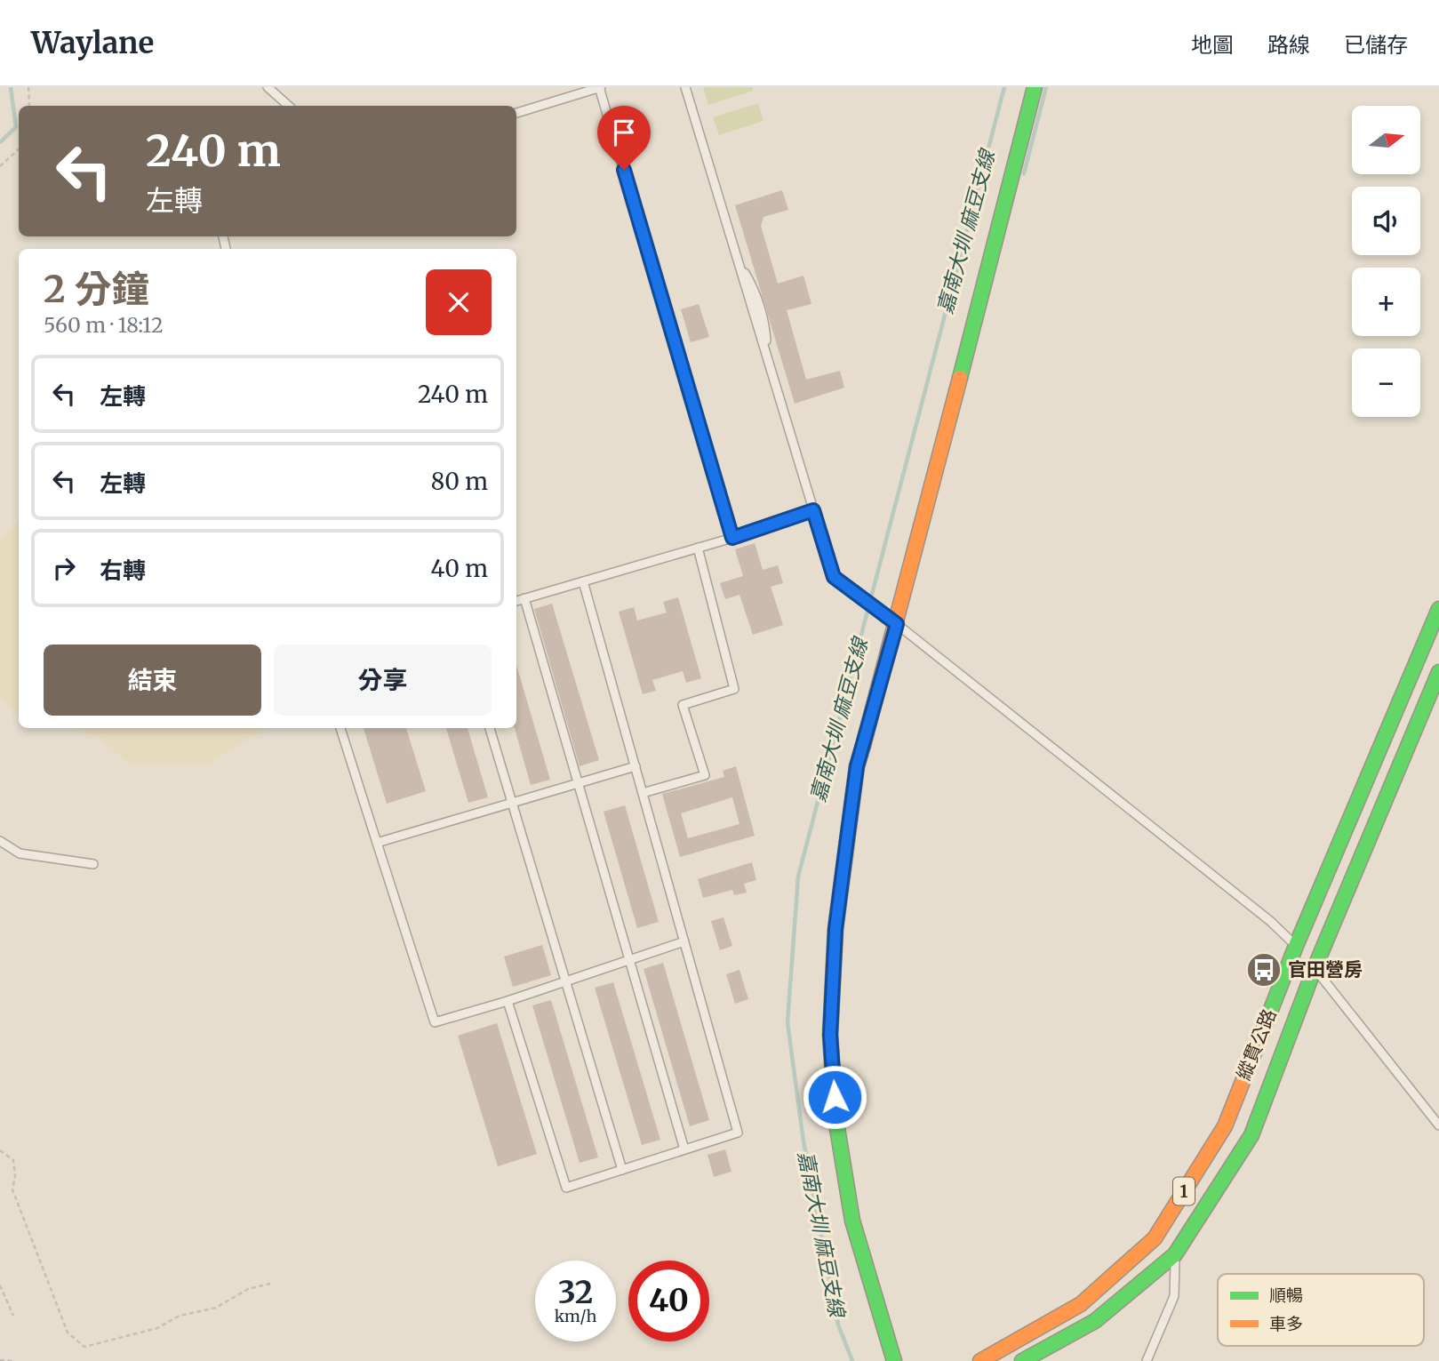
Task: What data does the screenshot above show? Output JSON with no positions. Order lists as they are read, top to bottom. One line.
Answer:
{"streets":{"main road":["縱貫公路","1"]},"water":["嘉南大圳 麻豆支線"],"places":{"bus stop":["官田營房"]},"legend":["順暢","車多"],"north":"right","page":{"header":"Waylane","nav":["地圖","路線","已儲存"],"map_buttons":["+","−"],"turn":["240 m","左轉"],"heading":["2 分鐘","560 m · 18:12"],"list":[{"name":"左轉","value":"240 m"},{"name":"左轉","value":"80 m"},{"name":"右轉","value":"40 m"}],"buttons":["結束","分享"],"speed":"32 km/h","limit":"40"}}
